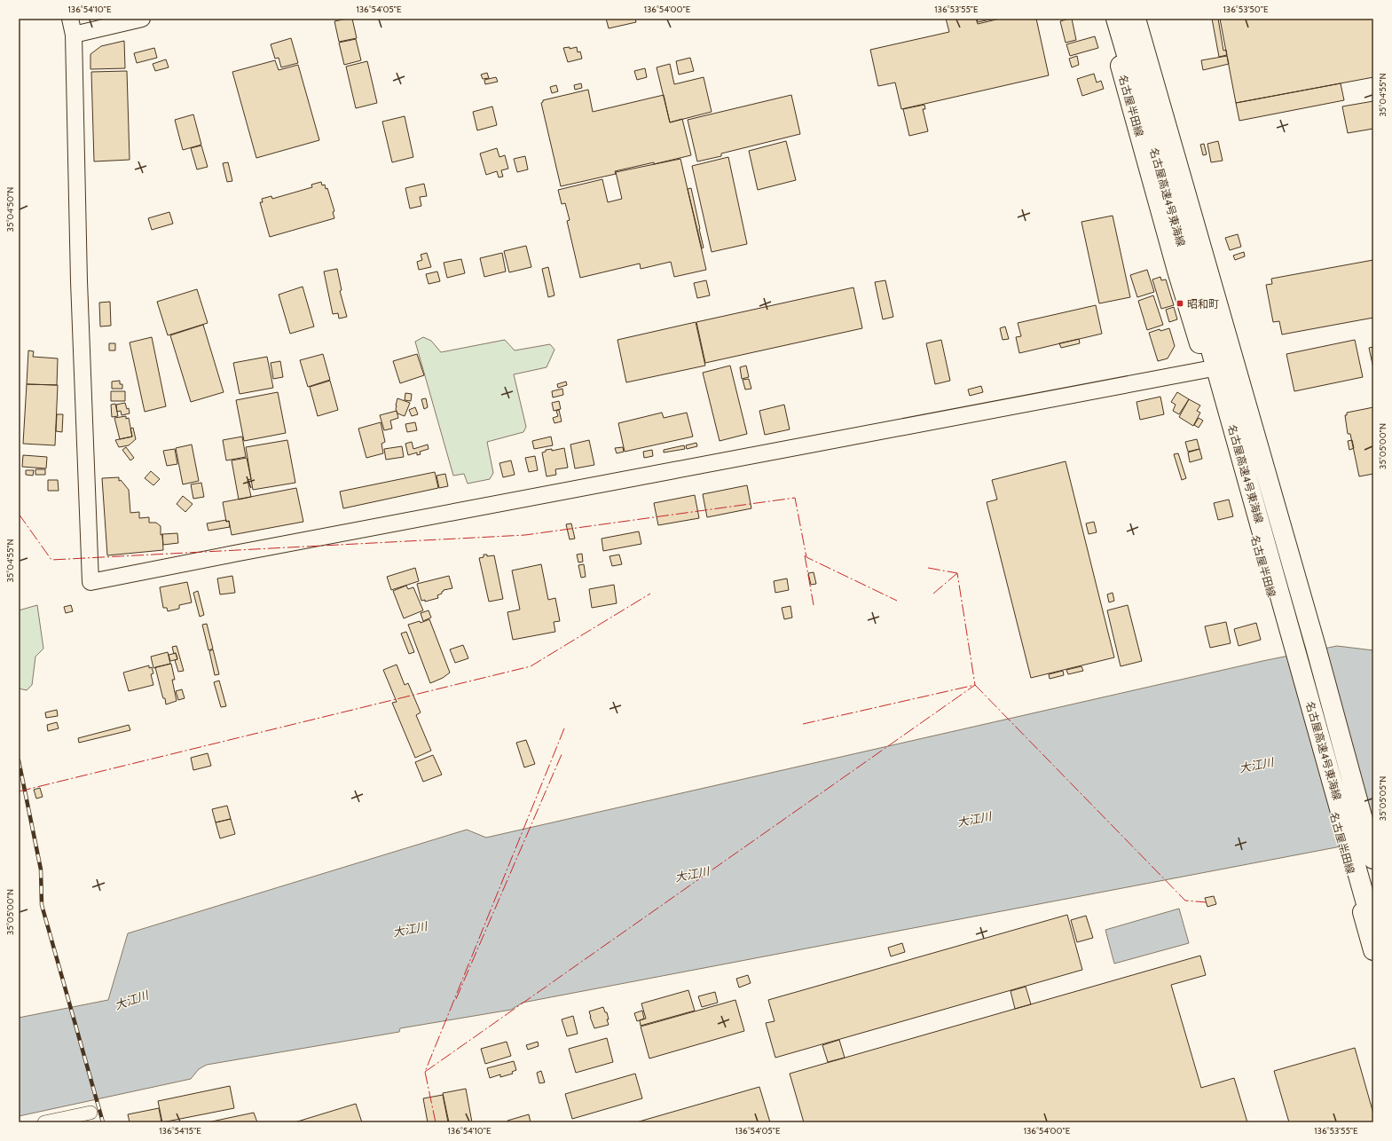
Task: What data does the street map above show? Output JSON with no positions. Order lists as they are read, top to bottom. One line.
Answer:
{"streets":{"main road":["名古屋半田線","名古屋高速4号東海線"]},"water":["大江川"],"places":{"transit":["昭和町"]},"coordinates":["136°54'10\"E","136°54'05\"E","136°54'00\"E","136°53'55\"E","136°53'50\"E","35°04'55\"N","35°04'50\"N","35°05'00\"N","35°05'05\"N","136°54'15\"E"]}
